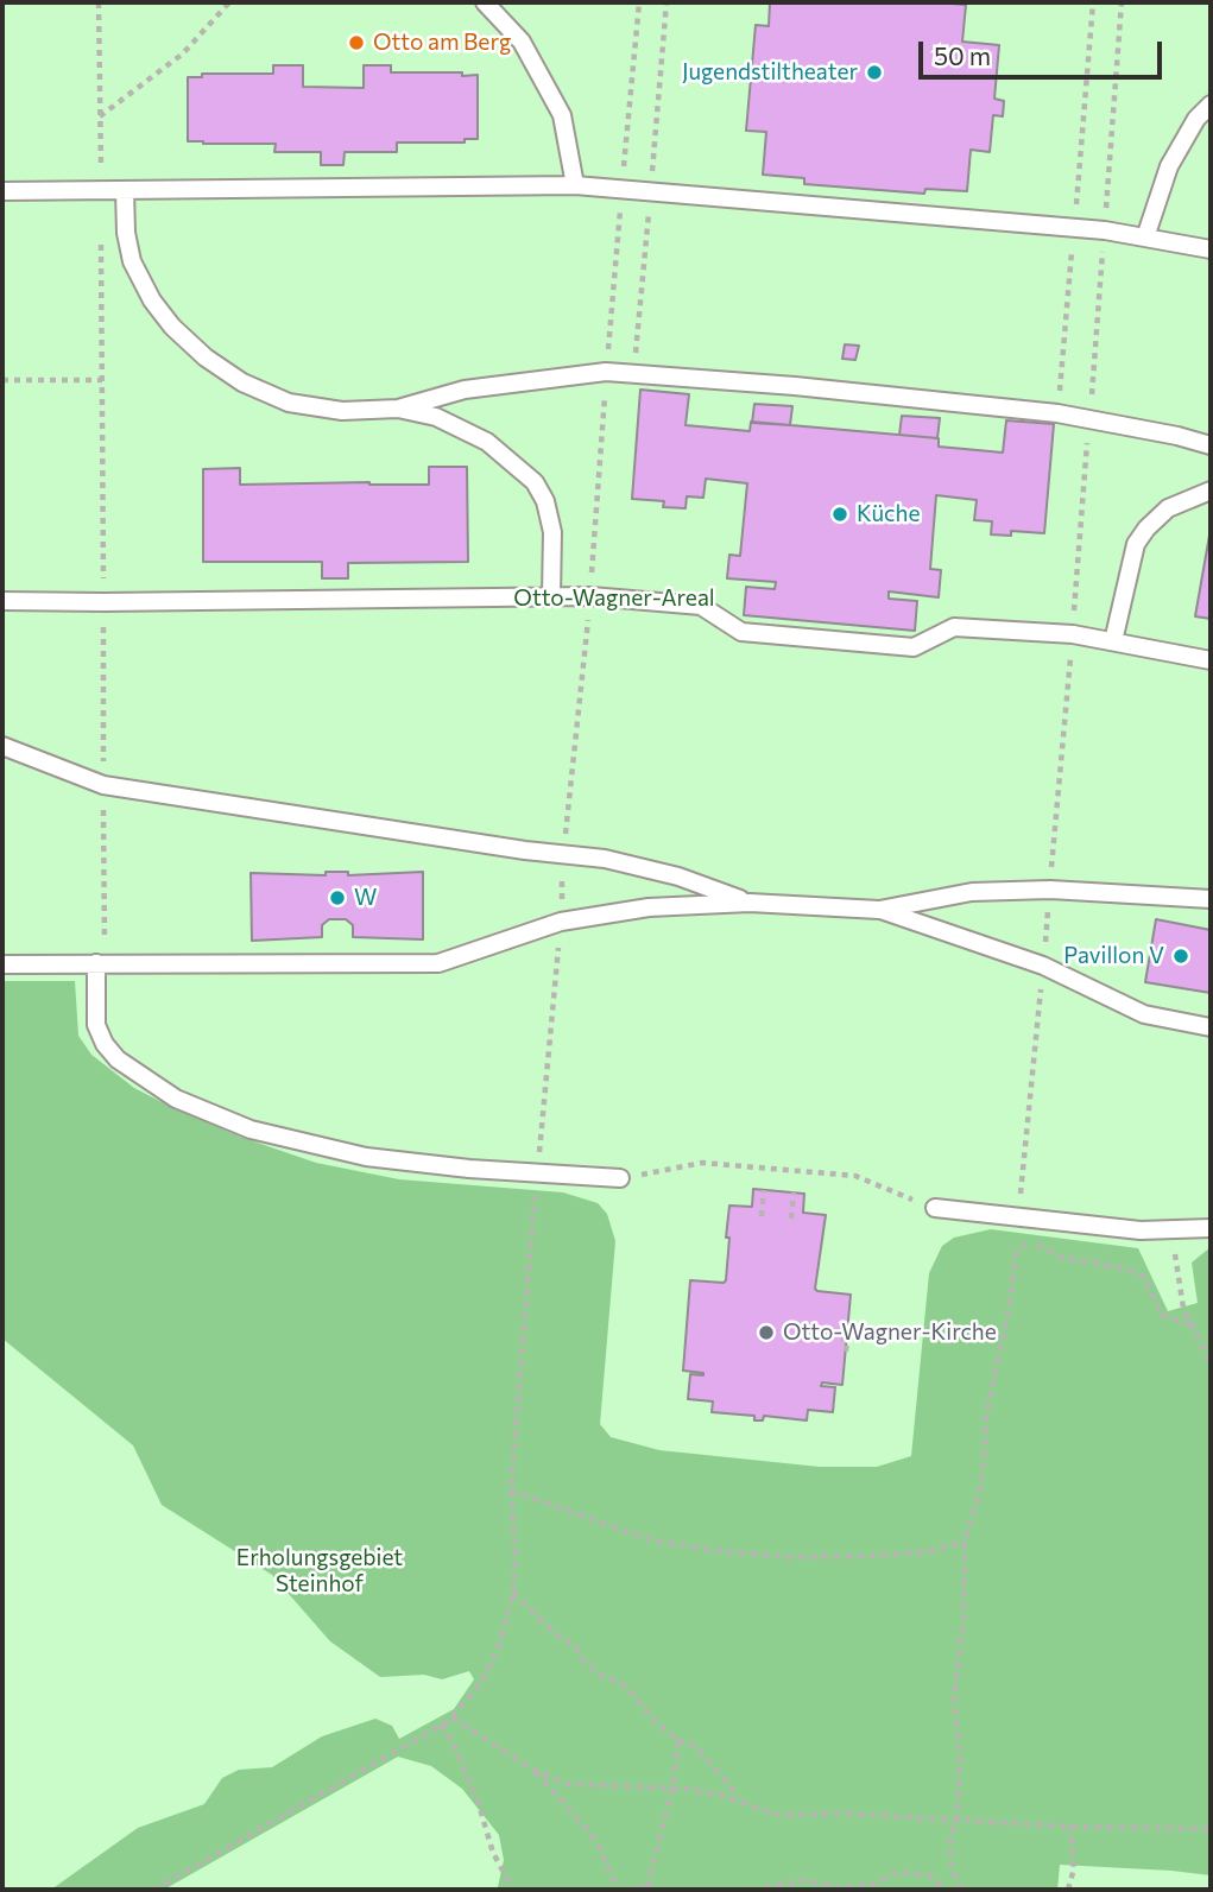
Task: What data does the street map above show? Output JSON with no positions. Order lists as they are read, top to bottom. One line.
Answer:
{"parks":["Otto-Wagner-Areal","Erholungsgebiet Steinhof"],"places":["Otto am Berg","Jugendstiltheater","Küche","W","Pavillon V","Otto-Wagner-Kirche"],"scale_bar":"50 m"}
